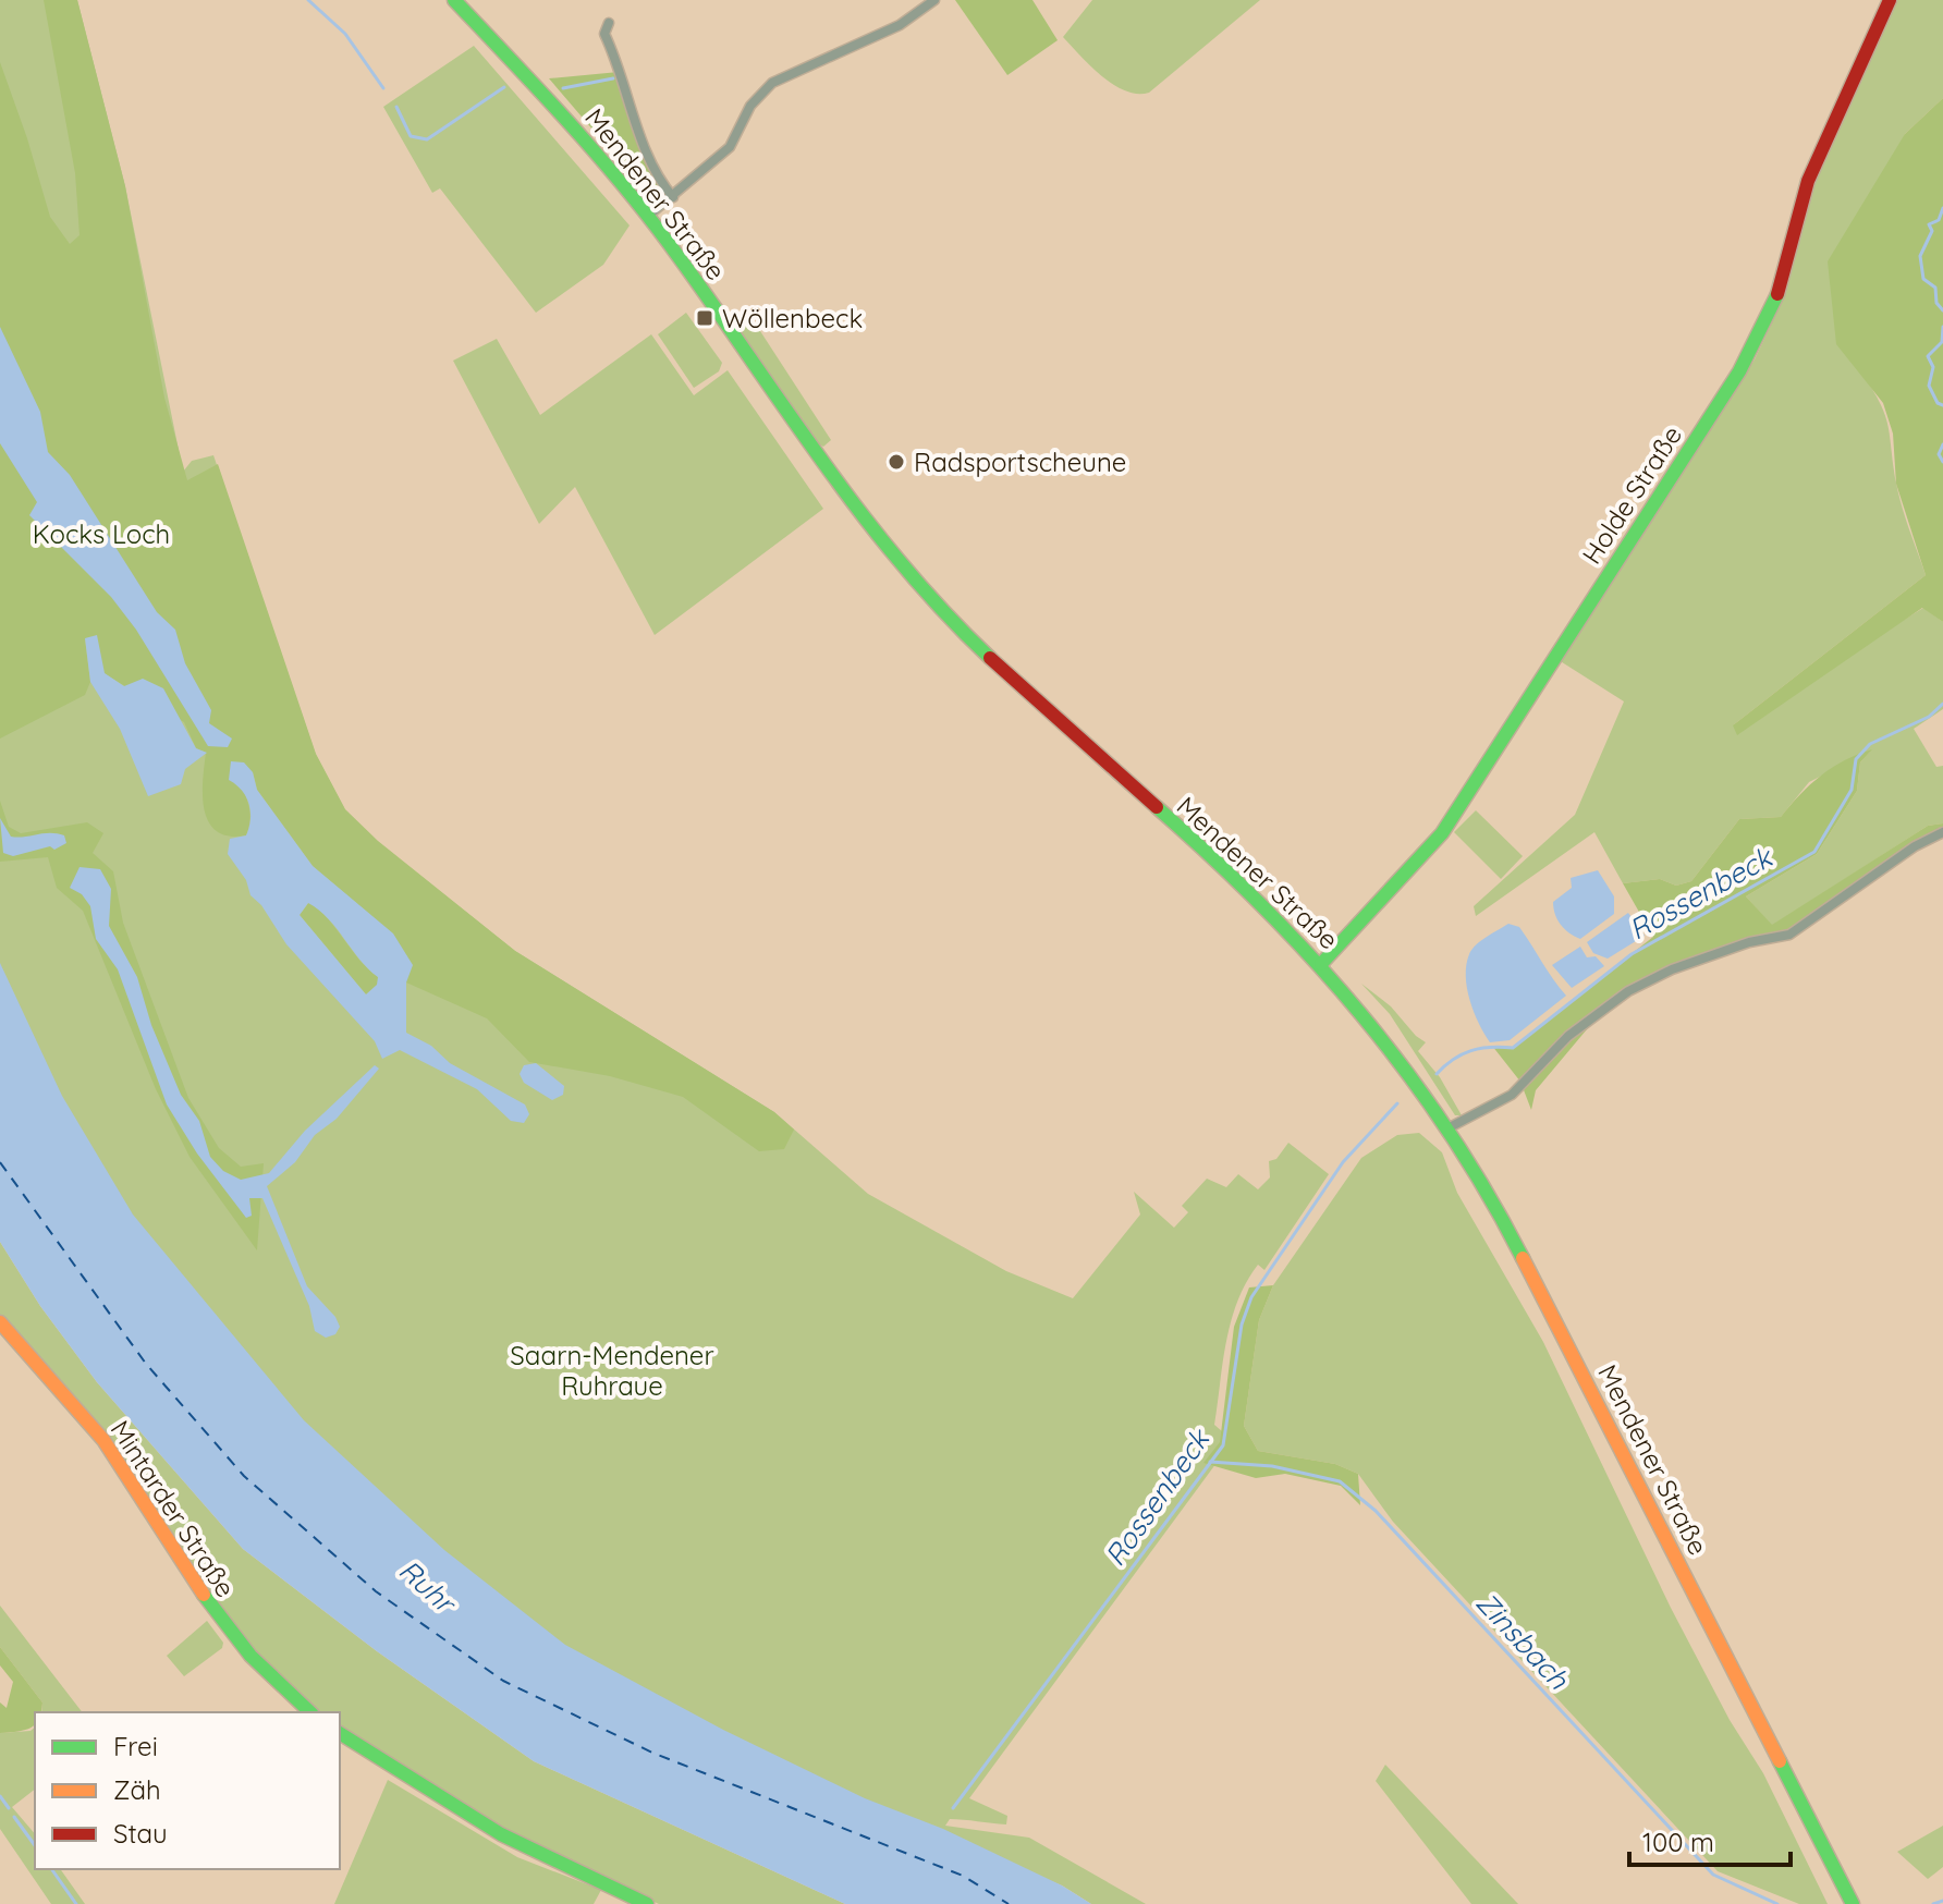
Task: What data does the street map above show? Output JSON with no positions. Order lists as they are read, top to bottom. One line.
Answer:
{"streets":{"main road":["Mendener Straße","Holde Straße","Mintarder Straße"]},"crossings":[["Mendener Straße","Holde Straße"]],"water":["Rossenbeck","Ruhr","Zinsbach"],"parks":["Kocks Loch","Saarn-Mendener Ruhraue"],"places":{"transit":["Wöllenbeck"],"other":["Radsportscheune"]},"legend":["Frei","Zäh","Stau"],"scale_bar":"100 m"}
